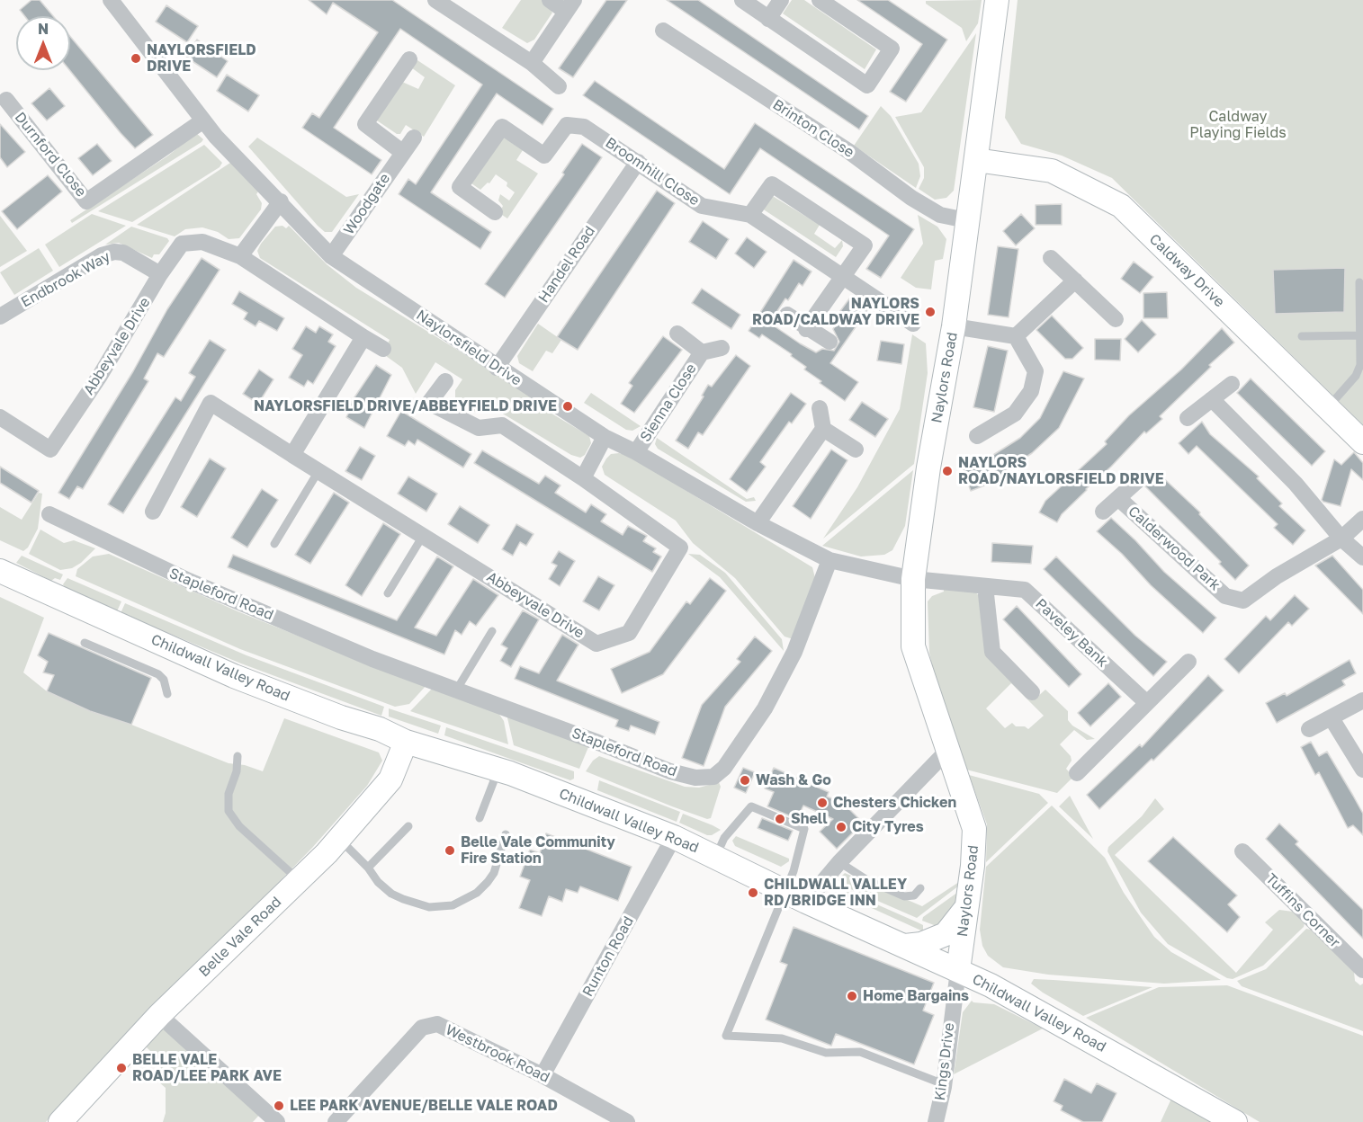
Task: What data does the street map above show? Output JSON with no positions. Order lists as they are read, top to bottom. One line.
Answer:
{"streets":{"main road":["Caldway Drive","Naylors Road","Childwall Valley Road","Belle Vale Road"],"street":["Brinton Close","Durnford Close","Broomhill Close","Woodgate","Handel Road","Endbrook Way","Abbeyvale Drive","Naylorsfield Drive","Sienna Close","Calderwood Park","Stapleford Road","Paveley Bank","Tuffins Corner","Runton Road","Westbrook Road","Kings Drive"]},"crossings":[["Brinton Close","Naylors Road"],["Durnford Close","Naylorsfield Drive"],["Broomhill Close","Handel Road"],["Woodgate","Naylorsfield Drive"],["Handel Road","Naylorsfield Drive"],["Caldway Drive","Naylors Road"],["Endbrook Way","Abbeyvale Drive"],["Naylorsfield Drive","Naylors Road"],["Naylorsfield Drive","Sienna Close"],["Naylorsfield Drive","Stapleford Road"],["Naylorsfield Drive","Paveley Bank"],["Naylors Road","Paveley Bank"],["Naylors Road","Childwall Valley Road"],["Naylors Road","Kings Drive"],["Childwall Valley Road","Belle Vale Road"],["Childwall Valley Road","Runton Road"],["Childwall Valley Road","Kings Drive"],["Runton Road","Westbrook Road"]],"parks":["Caldway Playing Fields"],"places":["NAYLORSFIELD DRIVE","NAYLORS ROAD/CALDWAY DRIVE","NAYLORSFIELD DRIVE/ABBEYFIELD DRIVE","NAYLORS ROAD/NAYLORSFIELD DRIVE","Wash & Go","Chesters Chicken","Shell","City Tyres","Belle Vale Community Fire Station","CHILDWALL VALLEY RD/BRIDGE INN","Home Bargains","BELLE VALE ROAD/LEE PARK AVE","LEE PARK AVENUE/BELLE VALE ROAD"],"north":"top"}
